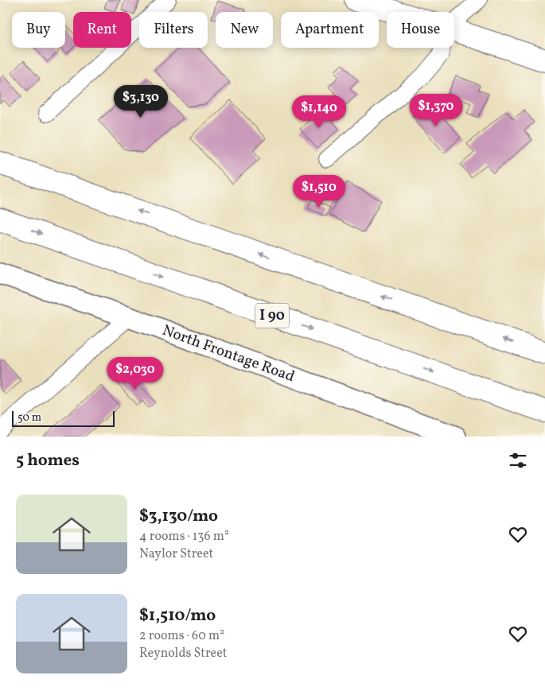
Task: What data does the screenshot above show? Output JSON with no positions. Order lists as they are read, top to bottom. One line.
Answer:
{"streets":{"main road":["I 90"],"street":["North Frontage Road"]},"scale_bar":"50 m","page":{"chip":["Buy","Rent","Filters","New","Apartment","House"],"price":["$3,130","$1,370","$1,140","$1,510","$2,030"],"scale":"50 m","heading":"5 homes","list":[{"name":"$3,130/mo","note":"4 rooms · 136 m² · Naylor Street"},{"name":"$1,510/mo","note":"2 rooms · 60 m² · Reynolds Street"}]}}
